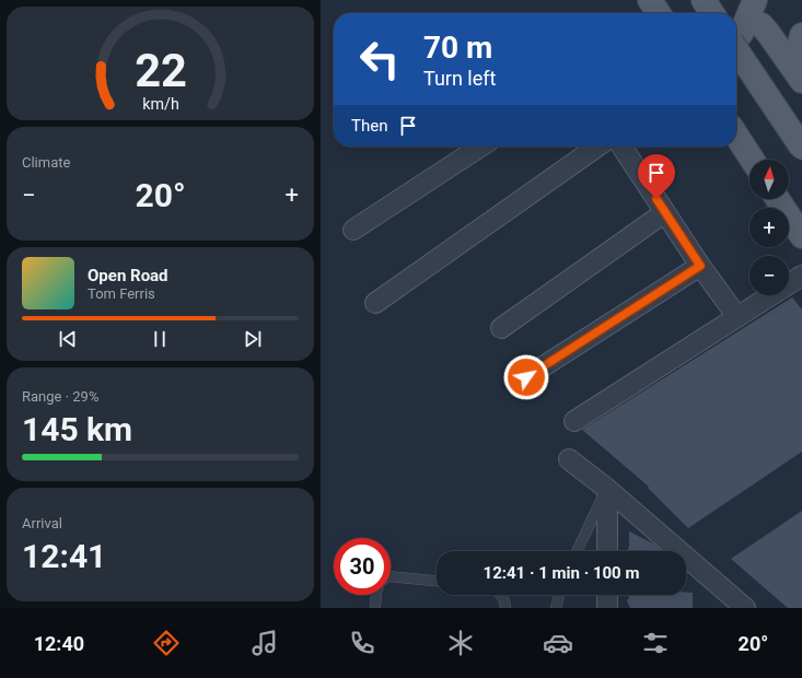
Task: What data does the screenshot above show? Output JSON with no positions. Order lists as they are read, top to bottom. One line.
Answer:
{"north":"top","page":{"turn":["70 m","Turn left"],"then":"Then","tile":["Climate",["Range · 29%","145 km"],["Arrival","12:41"]],"map_buttons":["+","−"],"heat":["−","20°","+"],"song":["Open Road","Tom Ferris"],"limit":"30","trip":"12:41 · 1 min · 100 m","tabs":["12:40","20°"],"gauge":["22","km/h"]}}
